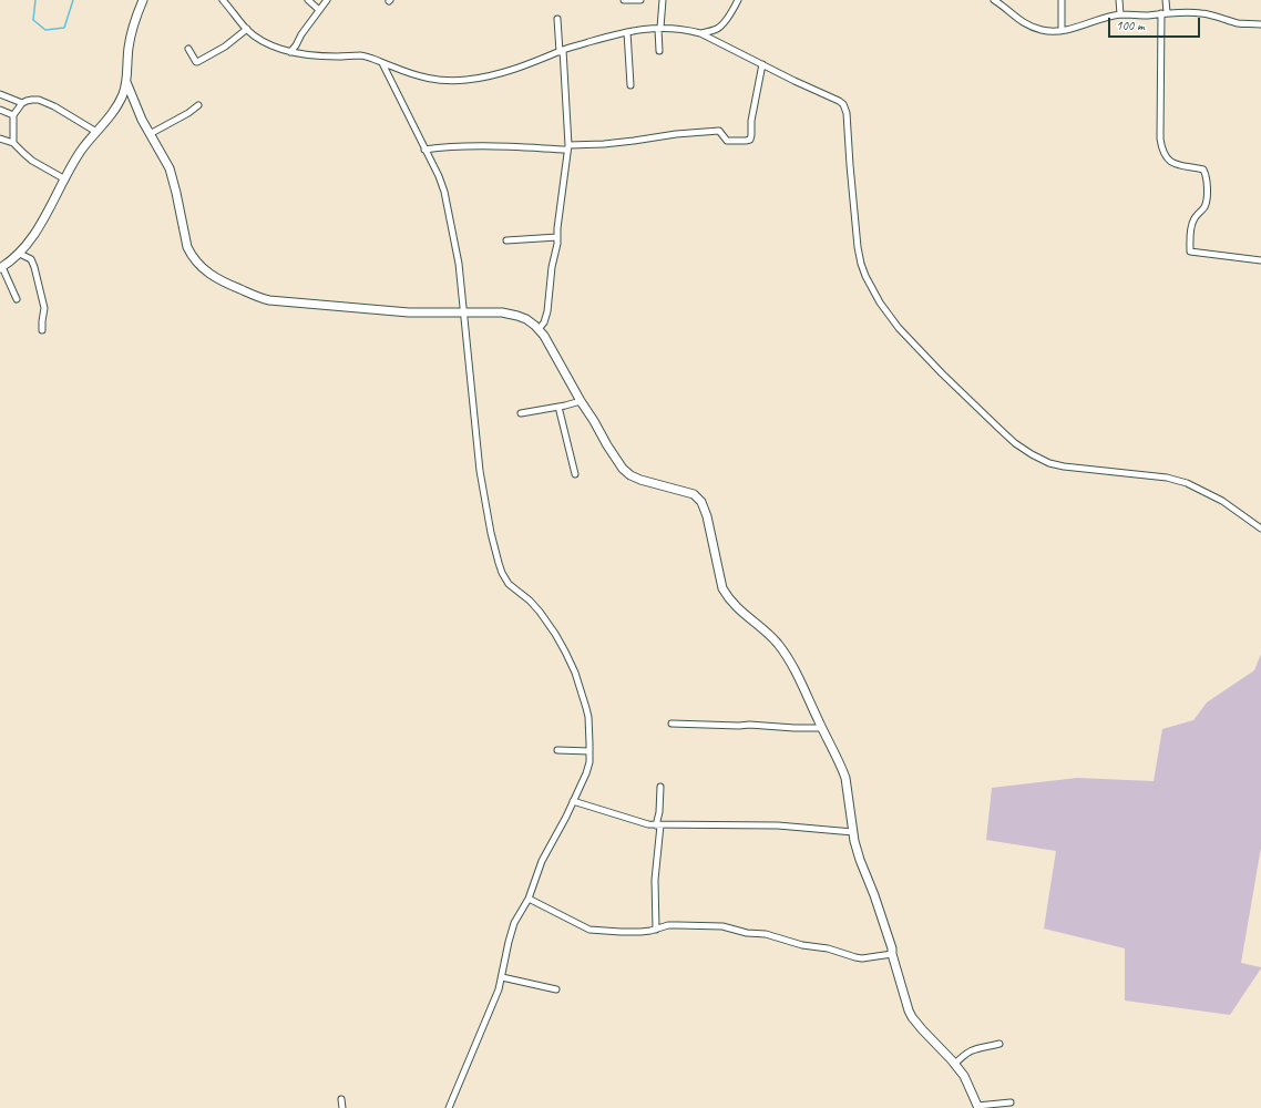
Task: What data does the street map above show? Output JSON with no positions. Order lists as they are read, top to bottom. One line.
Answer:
{"scale_bar":"100 m"}
